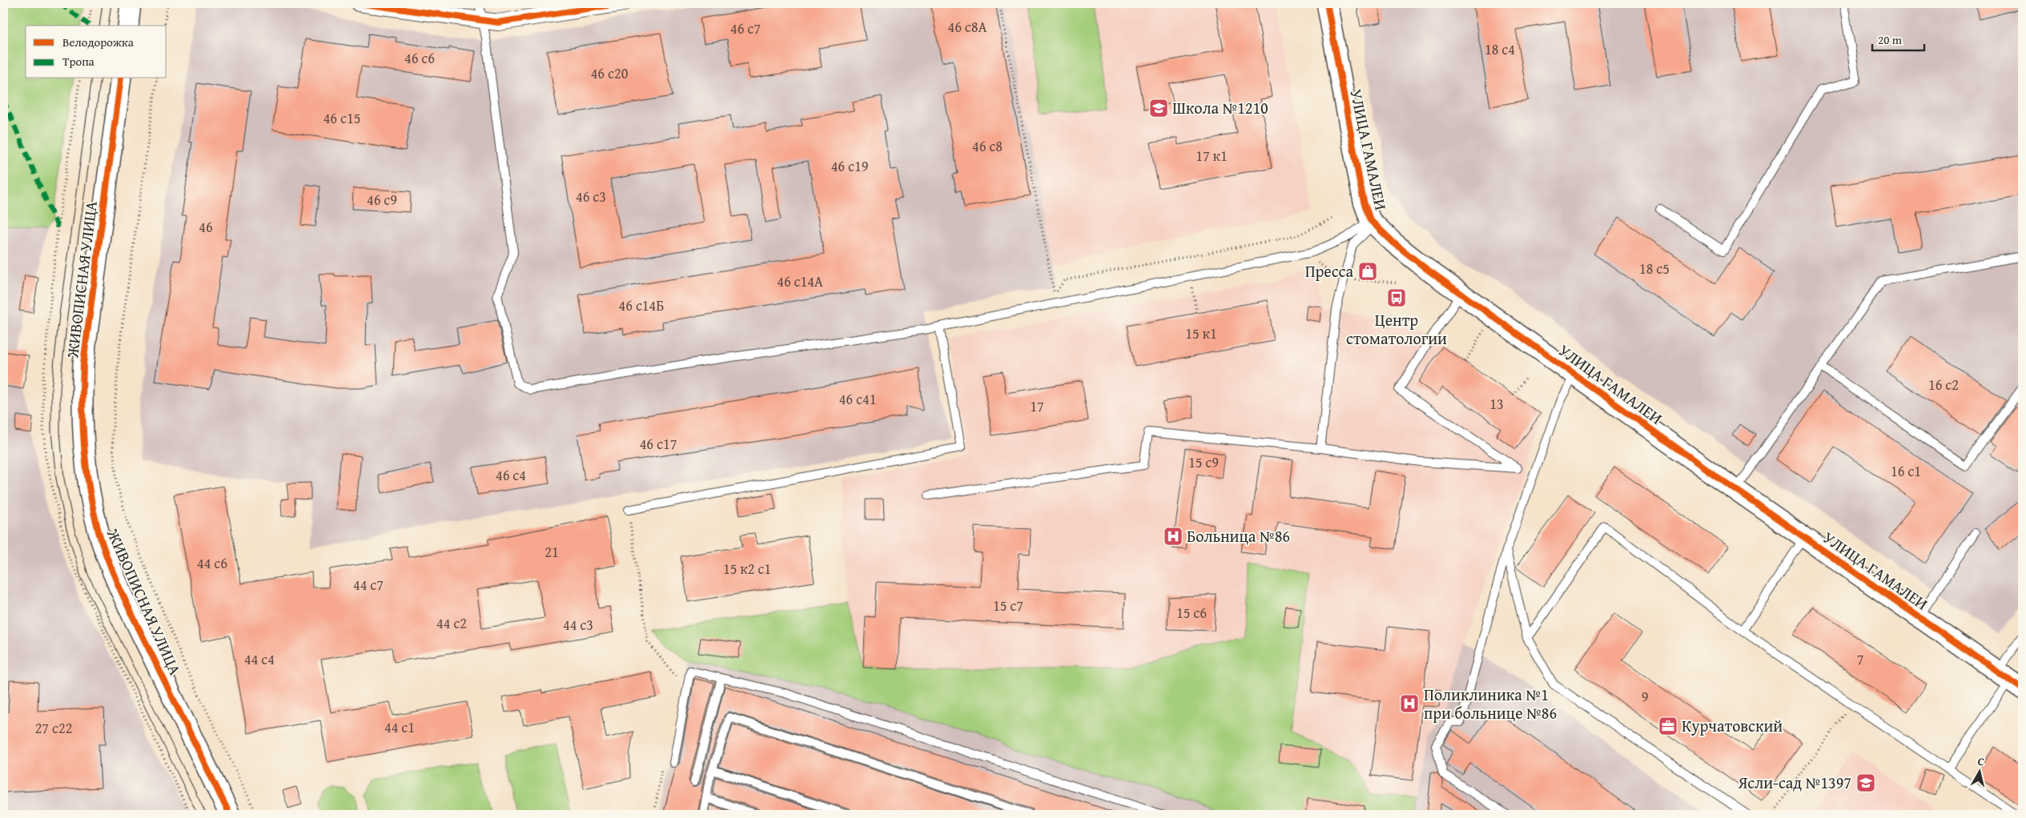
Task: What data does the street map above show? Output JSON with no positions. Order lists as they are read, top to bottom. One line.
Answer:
{"streets":{"street":["УЛИЦА ГАМАЛЕИ","ЖИВОПИСНАЯ УЛИЦА"]},"places":{"school or university":["Школа №1210","Ясли-сад №1397"],"shop":["Пресса"],"bus stop":["Центр стоматологии"],"hospital":["Больница №86","Поликлиника №1 при больнице №86"],"office":["Курчатовский"]},"house_numbers":["46 с8А","46 с7","18 с4","46 с6","46 с20","46 с15","46 с8","17 к1","46 с19","46 с3","46 с9","46","18 с5","46 с14А","46 с14Б","15 к1","16 с2","46 с41","13","17","46 с17","15 с9","16 с1","46 с4","21","44 с6","15 к2 с1","44 с7","15 с7","15 с6","44 с2","44 с3","44 с4","7","9","44 с1","27 с22"],"legend":["Велодорожка","Тропа"],"scale_bar":"20 m","north":"top"}
